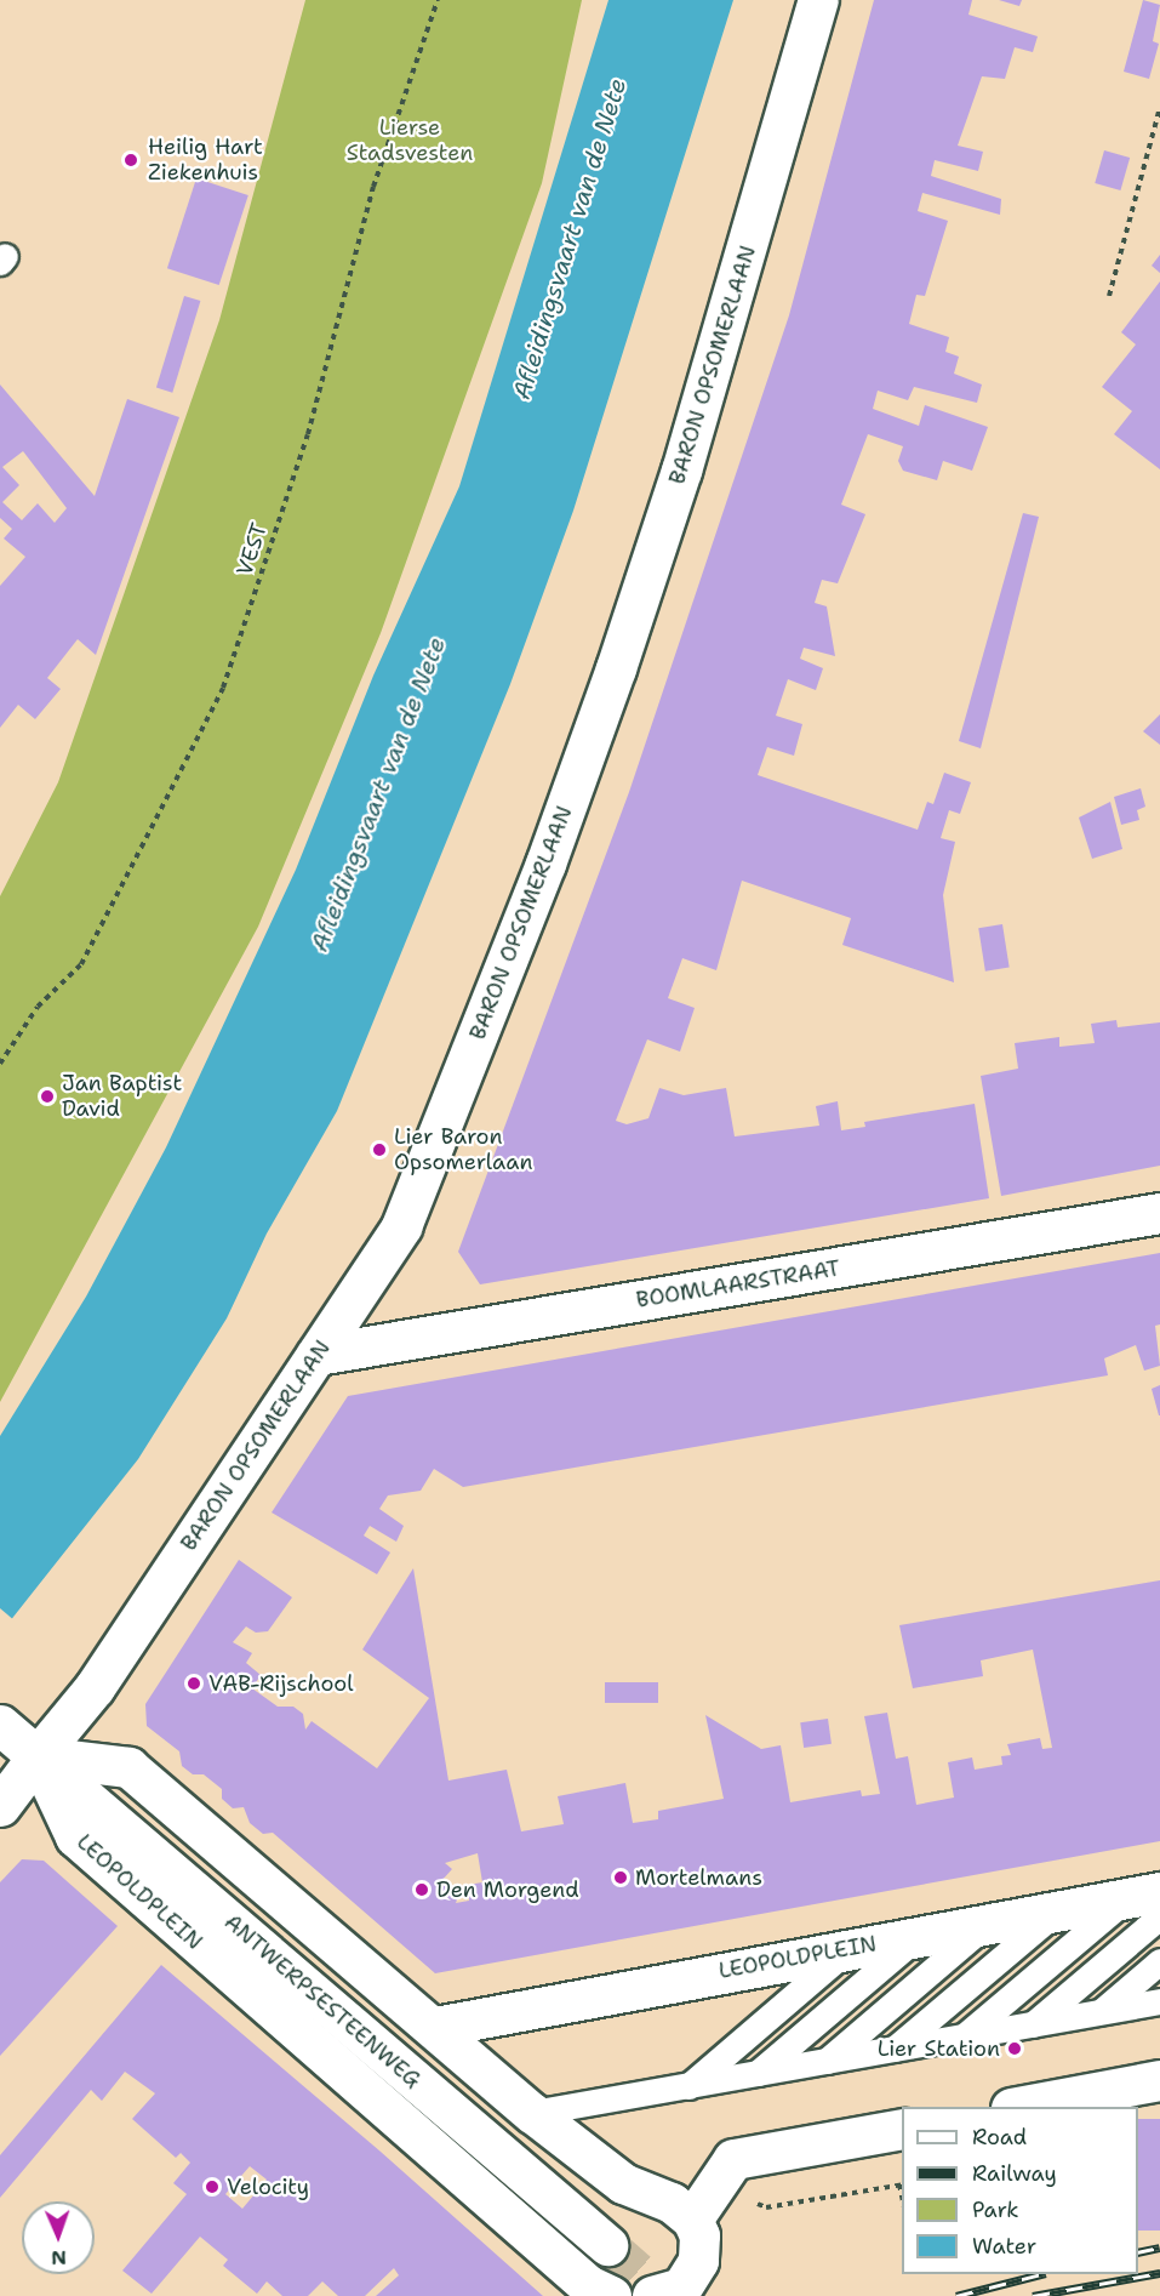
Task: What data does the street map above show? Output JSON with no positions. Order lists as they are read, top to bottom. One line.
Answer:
{"streets":{"street":["BARON OPSOMERLAAN","BOOMLAARSTRAAT","LEOPOLDPLEIN","ANTWERPSESTEENWEG"],"path":["VEST"]},"crossings":[["BARON OPSOMERLAAN","BOOMLAARSTRAAT"],["BARON OPSOMERLAAN","LEOPOLDPLEIN"],["BARON OPSOMERLAAN","ANTWERPSESTEENWEG"],["LEOPOLDPLEIN","ANTWERPSESTEENWEG"]],"water":["Afleidingsvaart van de Nete"],"parks":["Lierse Stadsvesten"],"places":["Heilig Hart Ziekenhuis","Jan Baptist David","Lier Baron Opsomerlaan","VAB-Rijschool","Mortelmans","Den Morgend","Lier Station","Velocity"],"legend":["Road","Railway","Park","Water"],"north":"bottom"}
